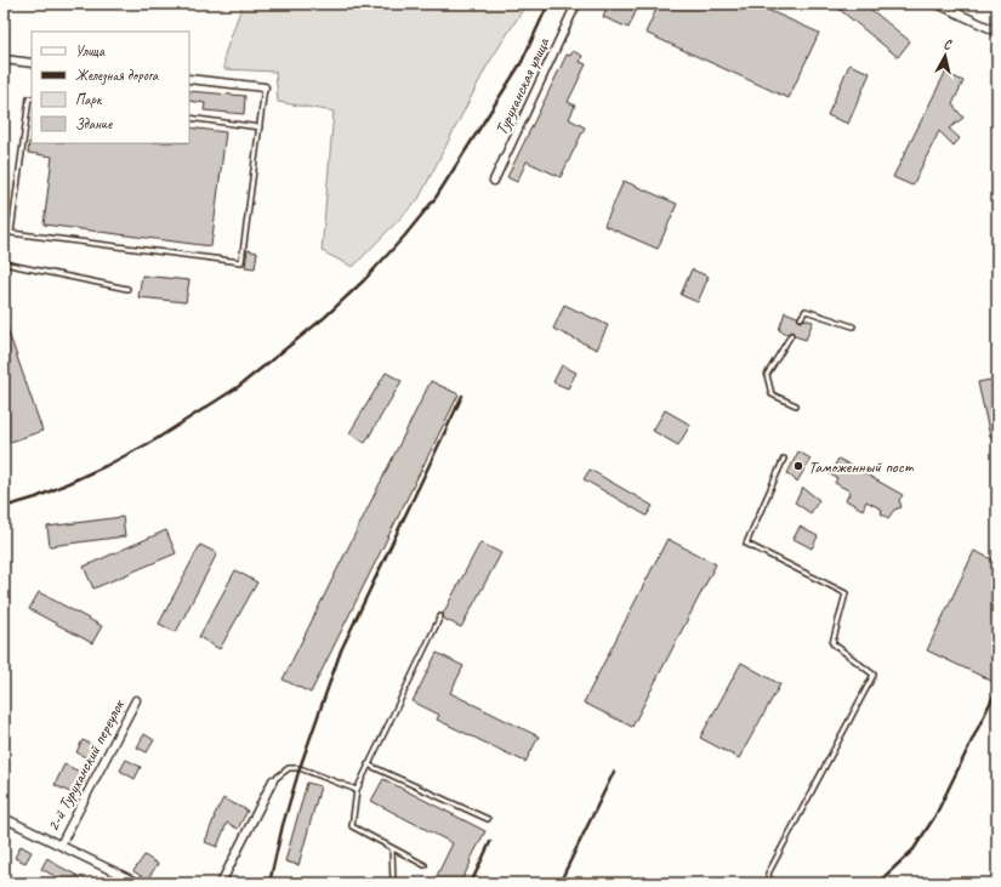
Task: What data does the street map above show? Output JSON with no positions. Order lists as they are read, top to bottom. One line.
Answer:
{"streets":{"street":["Туруханская улица","2-й Туруханский переулок"]},"places":["Таможенный пост"],"legend":["Улица","Железная дорога","Парк","Здание"],"north":"top"}
